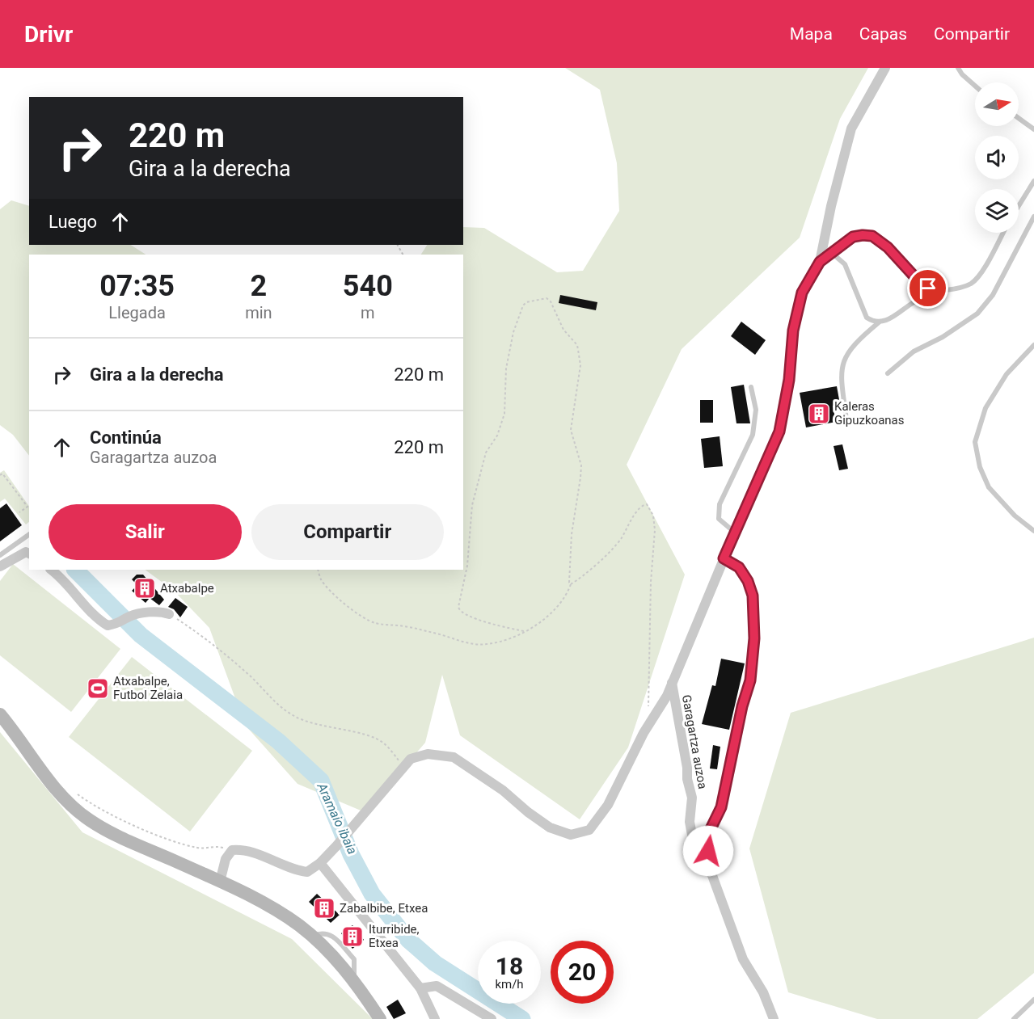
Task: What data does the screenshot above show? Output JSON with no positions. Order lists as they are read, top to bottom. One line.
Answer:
{"streets":{"street":["Garagartza auzoa"]},"water":["Aramaio ibaia"],"places":{"building":["Kaleras Gipuzkoanas","Atxabalpe","Zabalbibe, Etxea","Iturribide, Etxea"],"sports":["Atxabalpe, Futbol Zelaia"]},"north":"right","page":{"header":"Drivr","nav":["Mapa","Capas","Compartir"],"turn":["220 m","Gira a la derecha"],"then":"Luego","eta":["07:35","Llegada","2","min","540","m"],"list":[{"name":"Gira a la derecha","value":"220 m"},{"name":"Continúa","note":"Garagartza auzoa","value":"220 m"}],"buttons":["Salir","Compartir"],"speed":"18 km/h","limit":"20"}}
